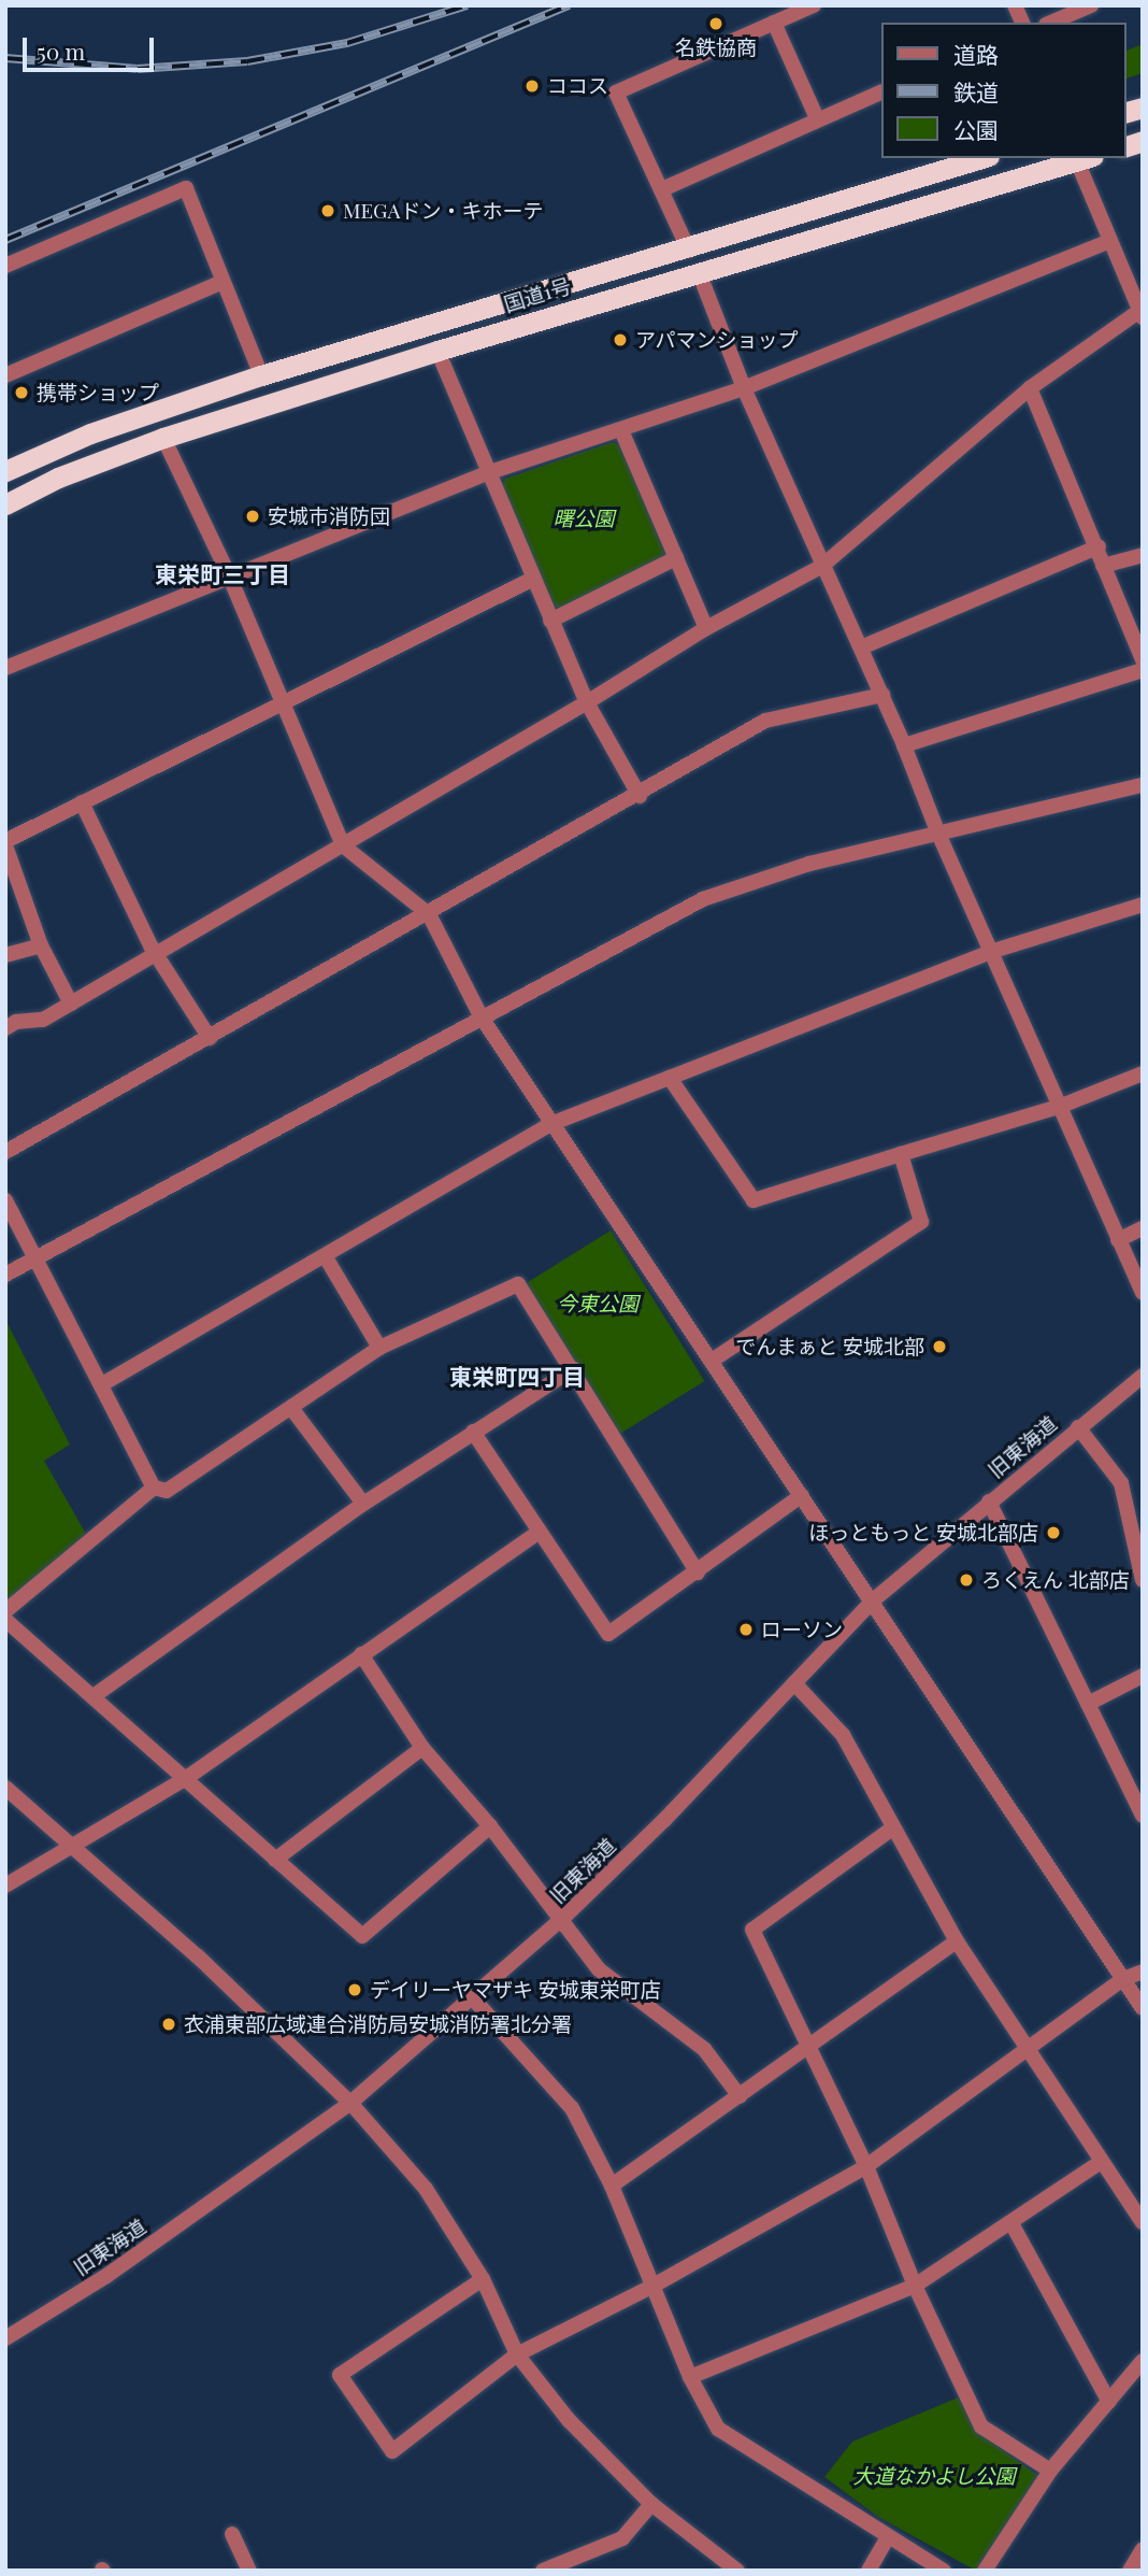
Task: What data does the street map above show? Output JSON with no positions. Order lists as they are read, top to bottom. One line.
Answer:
{"streets":{"highway":["国道1号"],"street":["旧東海道"]},"districts":["東栄町三丁目","東栄町四丁目"],"parks":["曙公園","今東公園","大道なかよし公園"],"places":["名鉄協商","ココス","MEGAドン・キホーテ","アパマンショップ","携帯ショップ","安城市消防団","でんまぁと 安城北部","ほっともっと 安城北部店","ろくえん 北部店","ローソン","デイリーヤマザキ 安城東栄町店","衣浦東部広域連合消防局安城消防署北分署"],"legend":["道路","鉄道","公園"],"scale_bar":"50 m"}
